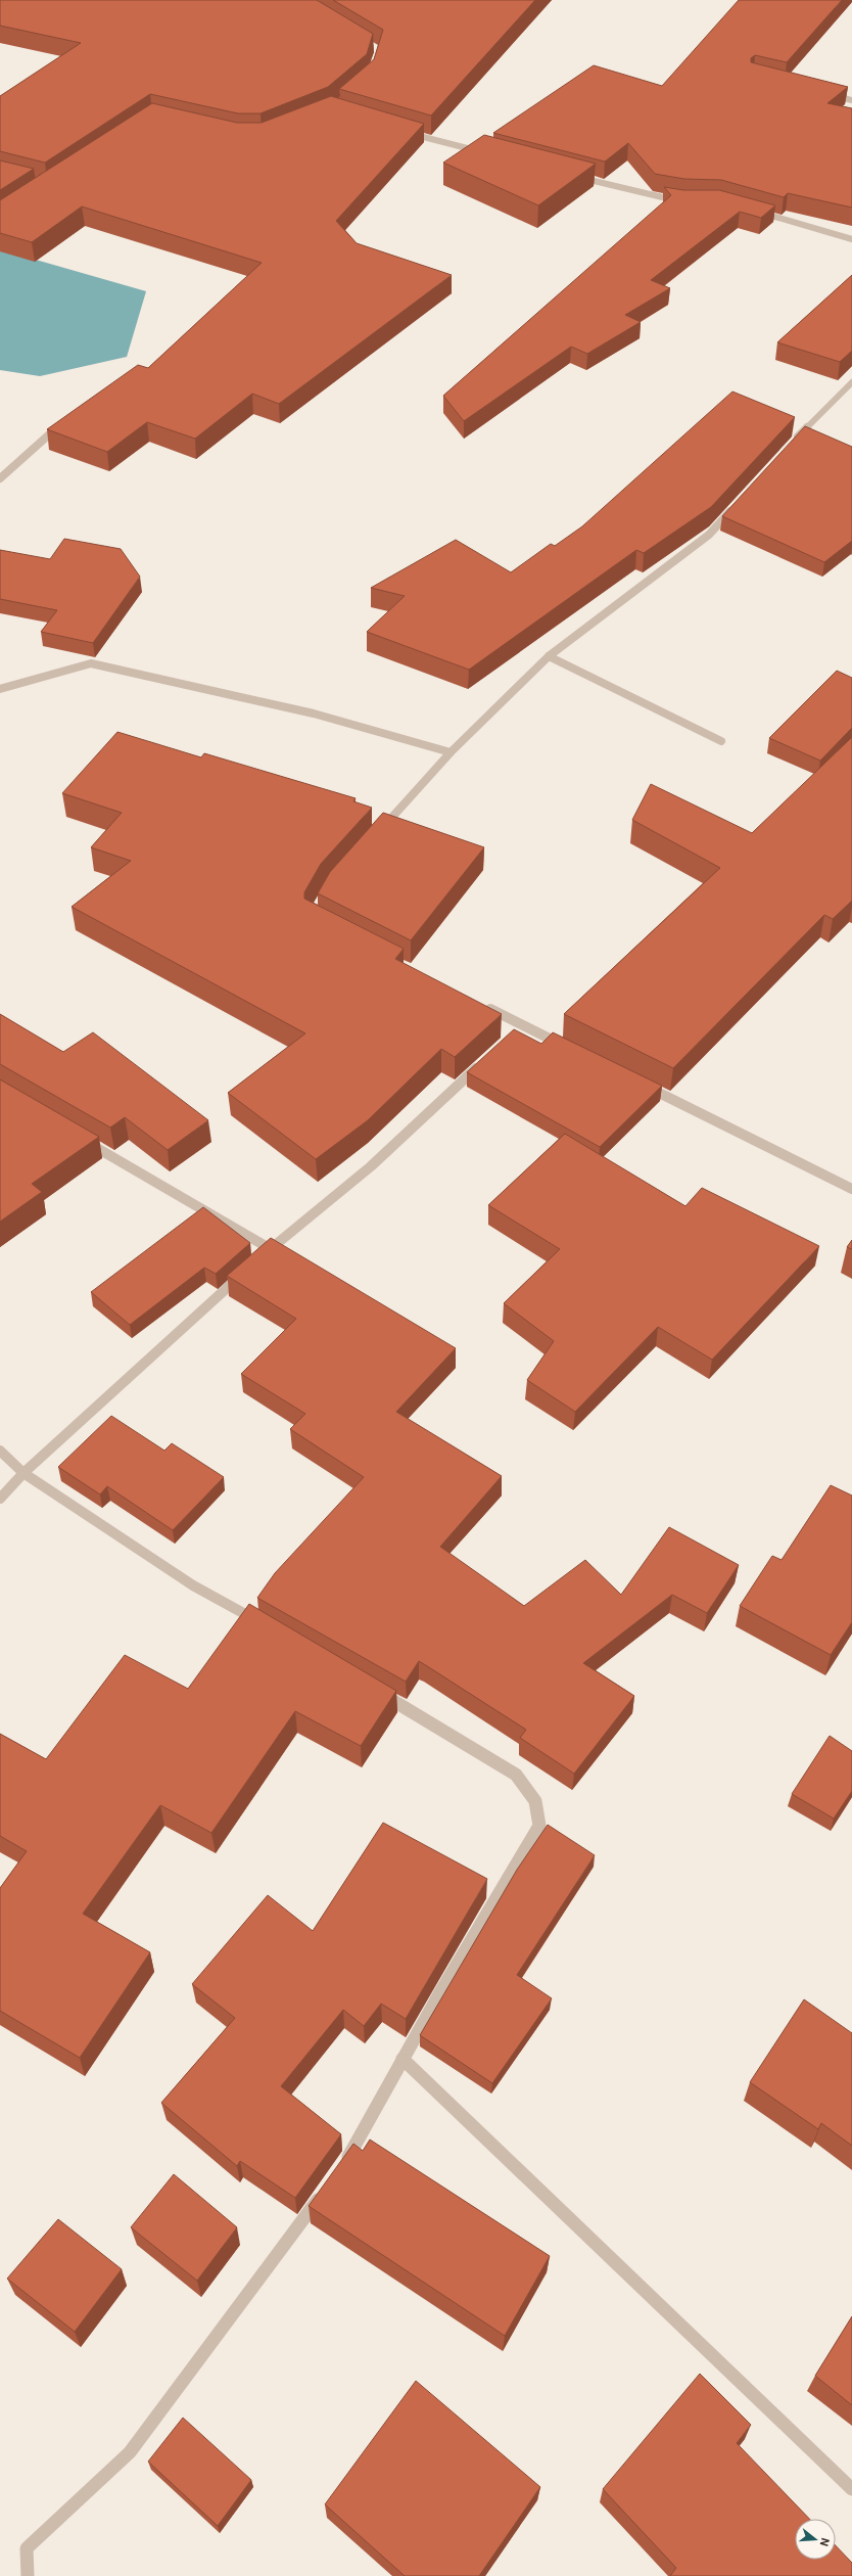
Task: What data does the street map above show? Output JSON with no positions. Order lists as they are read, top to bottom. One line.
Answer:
{"north":"right"}
